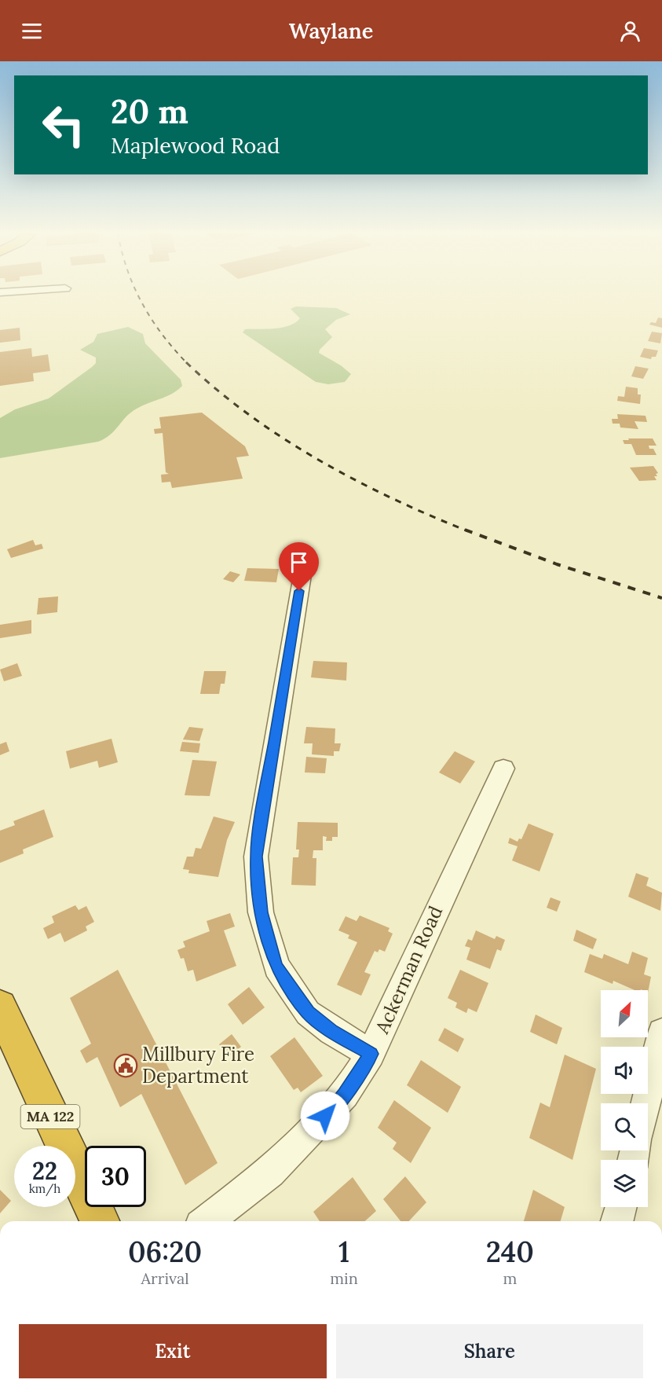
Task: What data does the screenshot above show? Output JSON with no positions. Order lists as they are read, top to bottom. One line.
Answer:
{"streets":{"highway":["MA 122"],"street":["Ackerman Road"]},"places":{"public building":["Millbury Fire Department"]},"north":"top right","page":{"header":"Waylane","turn":["20 m","Maplewood Road"],"speed":"22 km/h","limit":"30","eta":["06:20","Arrival","1","min","240","m"],"buttons":["Exit","Share"]}}
